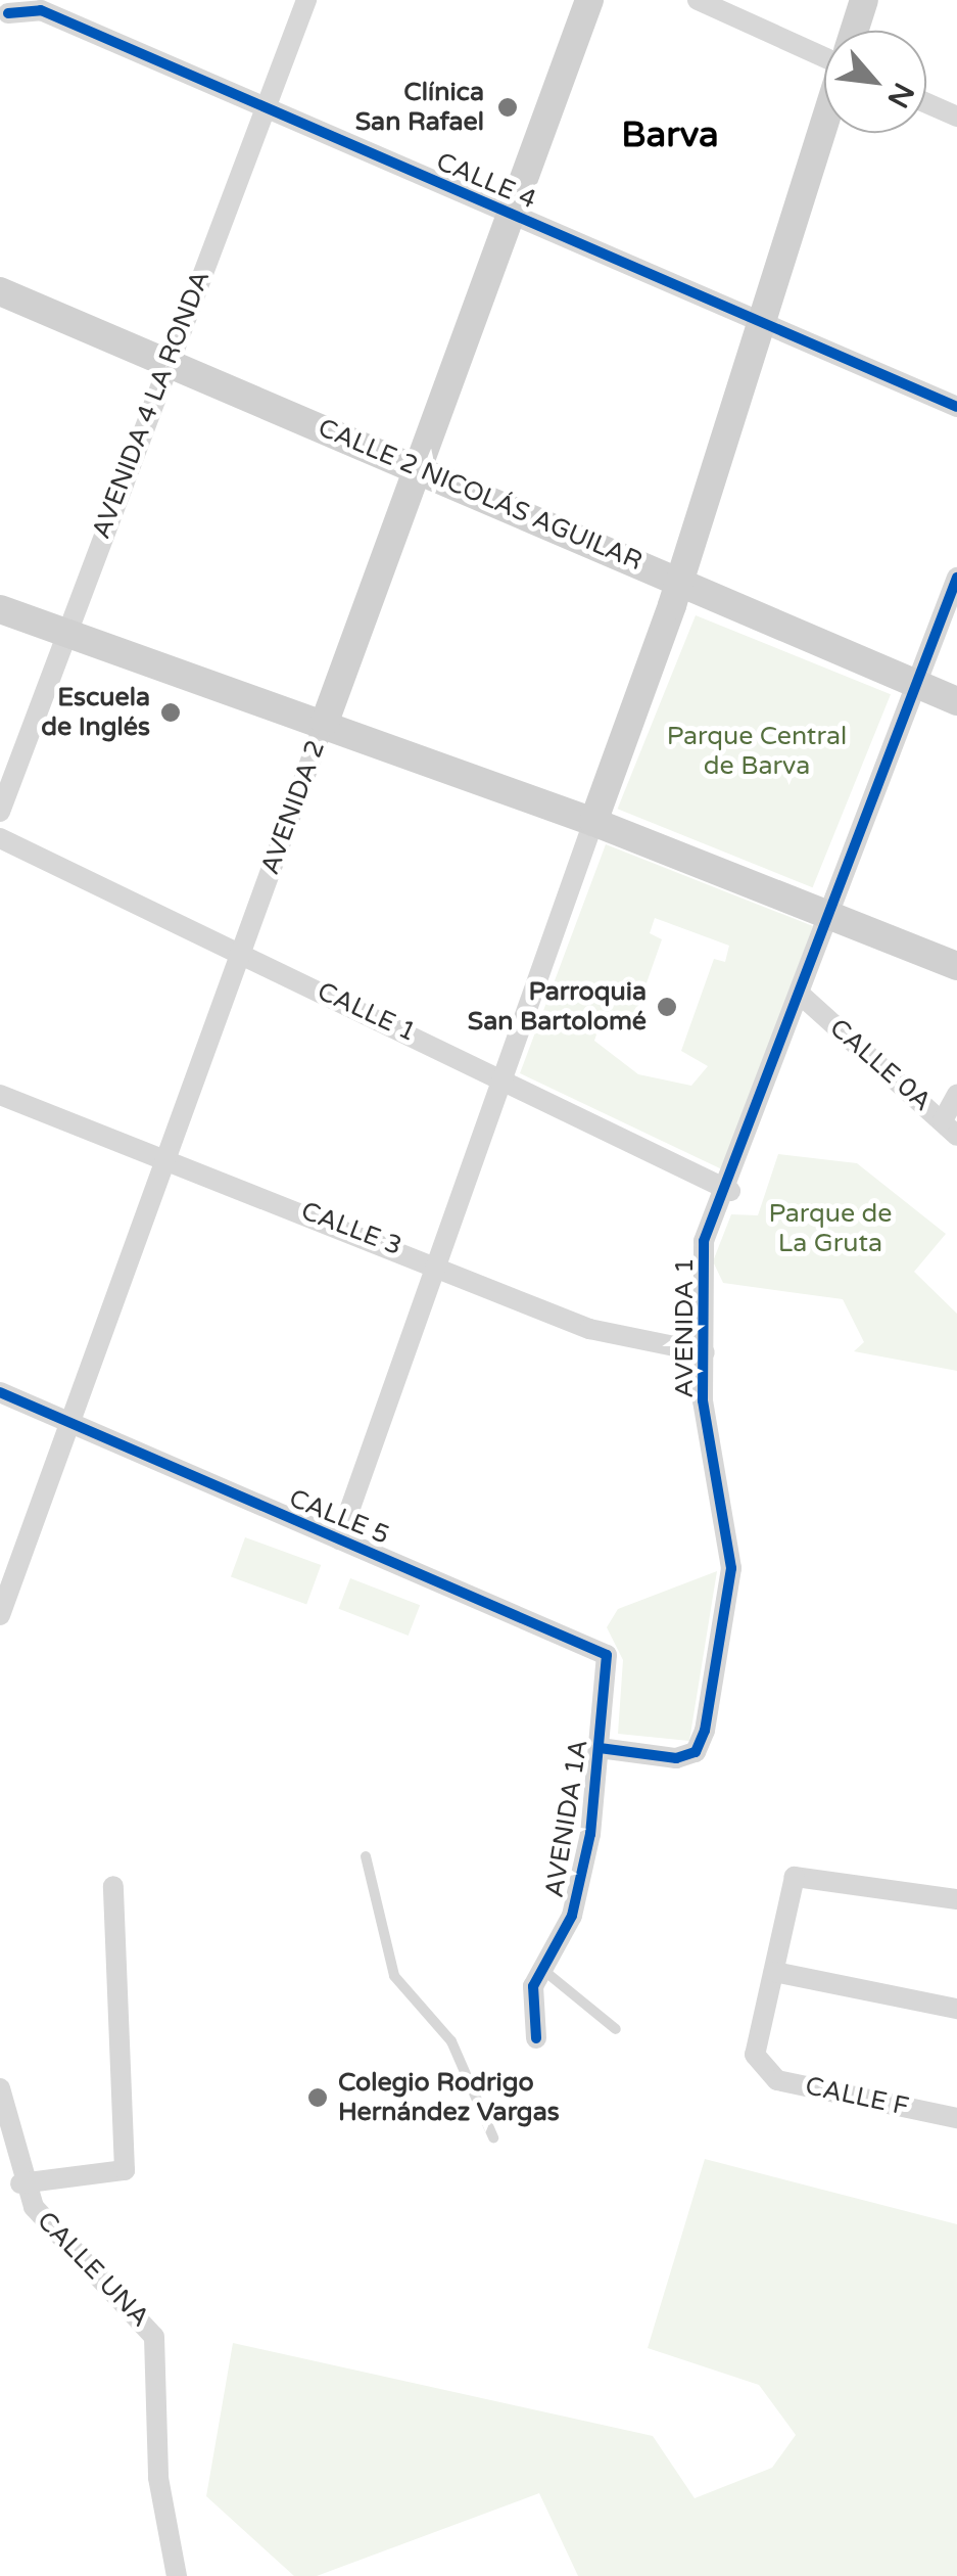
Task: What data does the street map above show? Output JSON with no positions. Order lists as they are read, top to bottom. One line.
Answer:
{"streets":{"main road":["CALLE 2 NICOLÁS AGUILAR","AVENIDA 2"],"street":["CALLE 4","AVENIDA 4 LA RONDA","CALLE 1","CALLE 0A","CALLE 3","AVENIDA 1","CALLE 5","AVENIDA 1A","CALLE F","CALLE UNA"]},"crossings":[["CALLE 4","AVENIDA 4 LA RONDA"],["CALLE 4","AVENIDA 2"],["AVENIDA 4 LA RONDA","CALLE 2 NICOLÁS AGUILAR"],["CALLE 2 NICOLÁS AGUILAR","AVENIDA 2"],["CALLE 2 NICOLÁS AGUILAR","AVENIDA 1"],["AVENIDA 2","CALLE 1"],["AVENIDA 2","CALLE 3"],["AVENIDA 2","CALLE 5"],["CALLE 1","AVENIDA 1"],["CALLE 0A","AVENIDA 1"],["CALLE 3","AVENIDA 1"],["AVENIDA 1","AVENIDA 1A"],["CALLE 5","AVENIDA 1A"]],"districts":["Barva"],"parks":["Parque Central de Barva","Parque de La Gruta"],"places":["Clínica San Rafael","Escuela de Inglés","Parroquia San Bartolomé","Colegio Rodrigo Hernández Vargas"],"north":"bottom right"}
